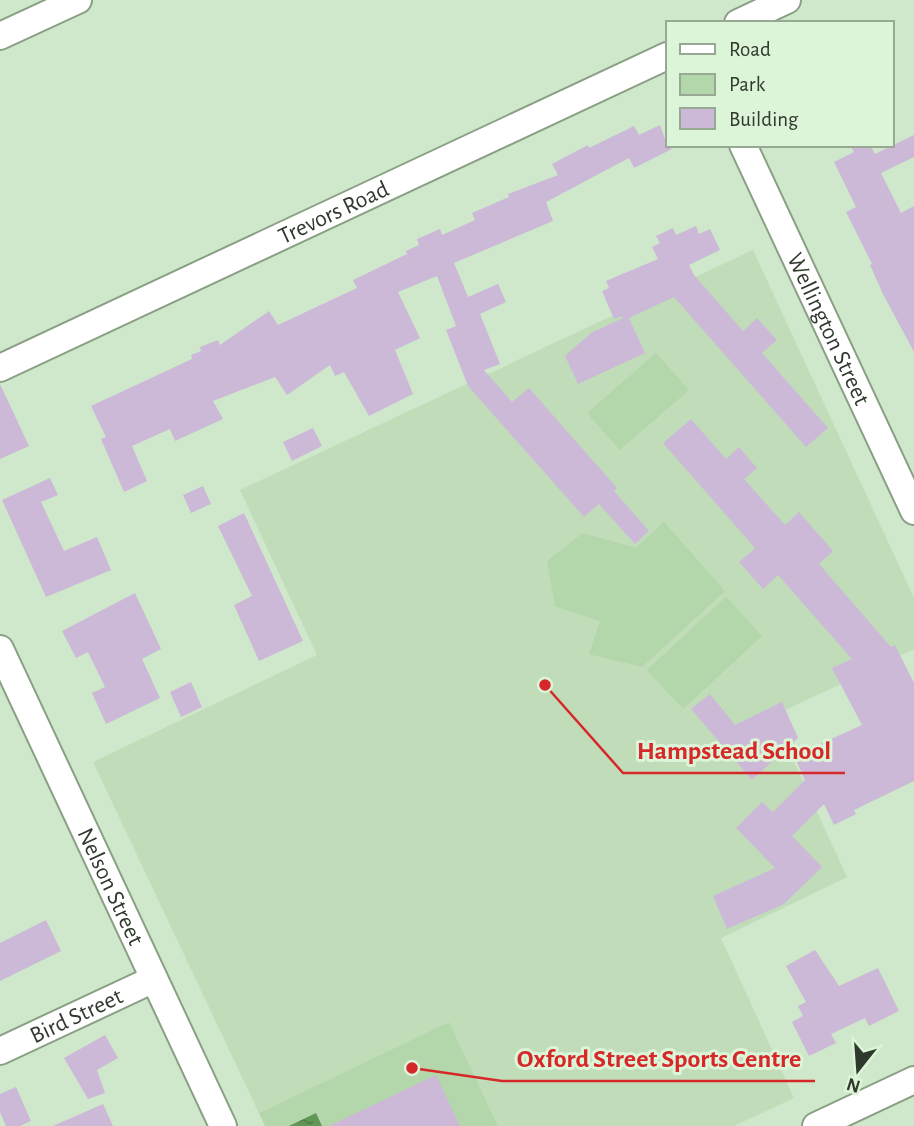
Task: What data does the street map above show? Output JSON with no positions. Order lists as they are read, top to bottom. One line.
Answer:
{"streets":{"street":["Trevors Road","Wellington Street","Nelson Street","Bird Street"]},"crossings":[["Nelson Street","Bird Street"]],"places":["Hampstead School","Oxford Street Sports Centre"],"legend":["Road","Park","Building"],"north":"bottom"}
